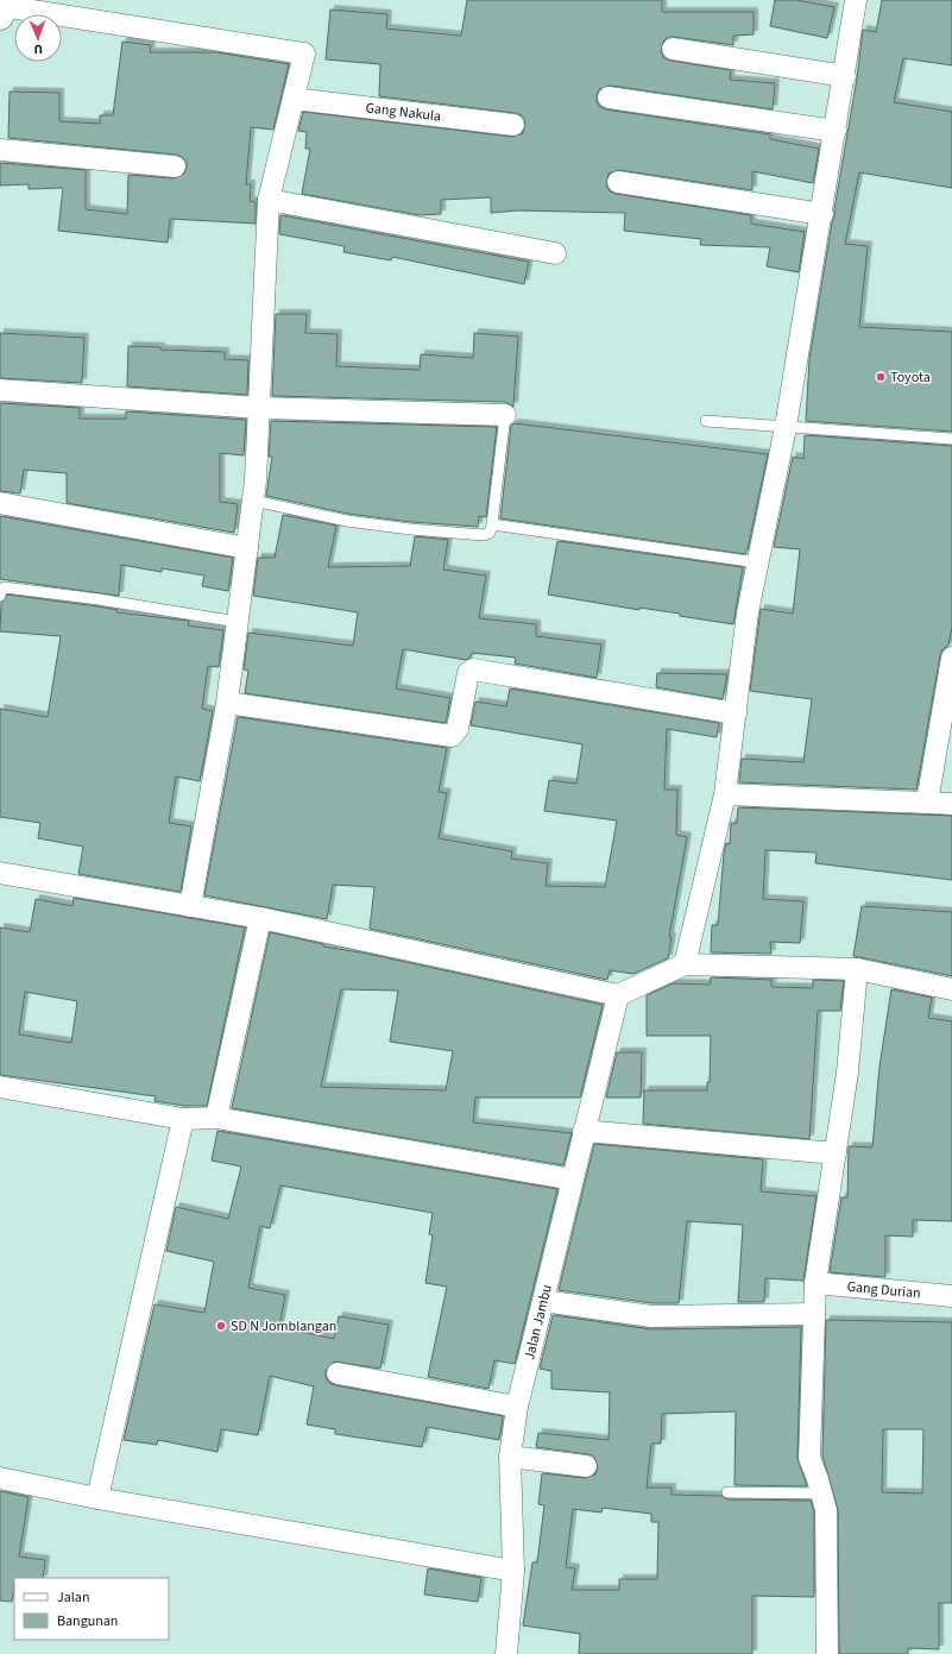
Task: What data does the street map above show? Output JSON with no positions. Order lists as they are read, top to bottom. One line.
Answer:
{"streets":{"street":["Gang Nakula","Gang Durian","Jalan Jambu"]},"places":["Toyota","SD N Jomblangan"],"legend":["Jalan","Bangunan"],"north":"bottom"}
